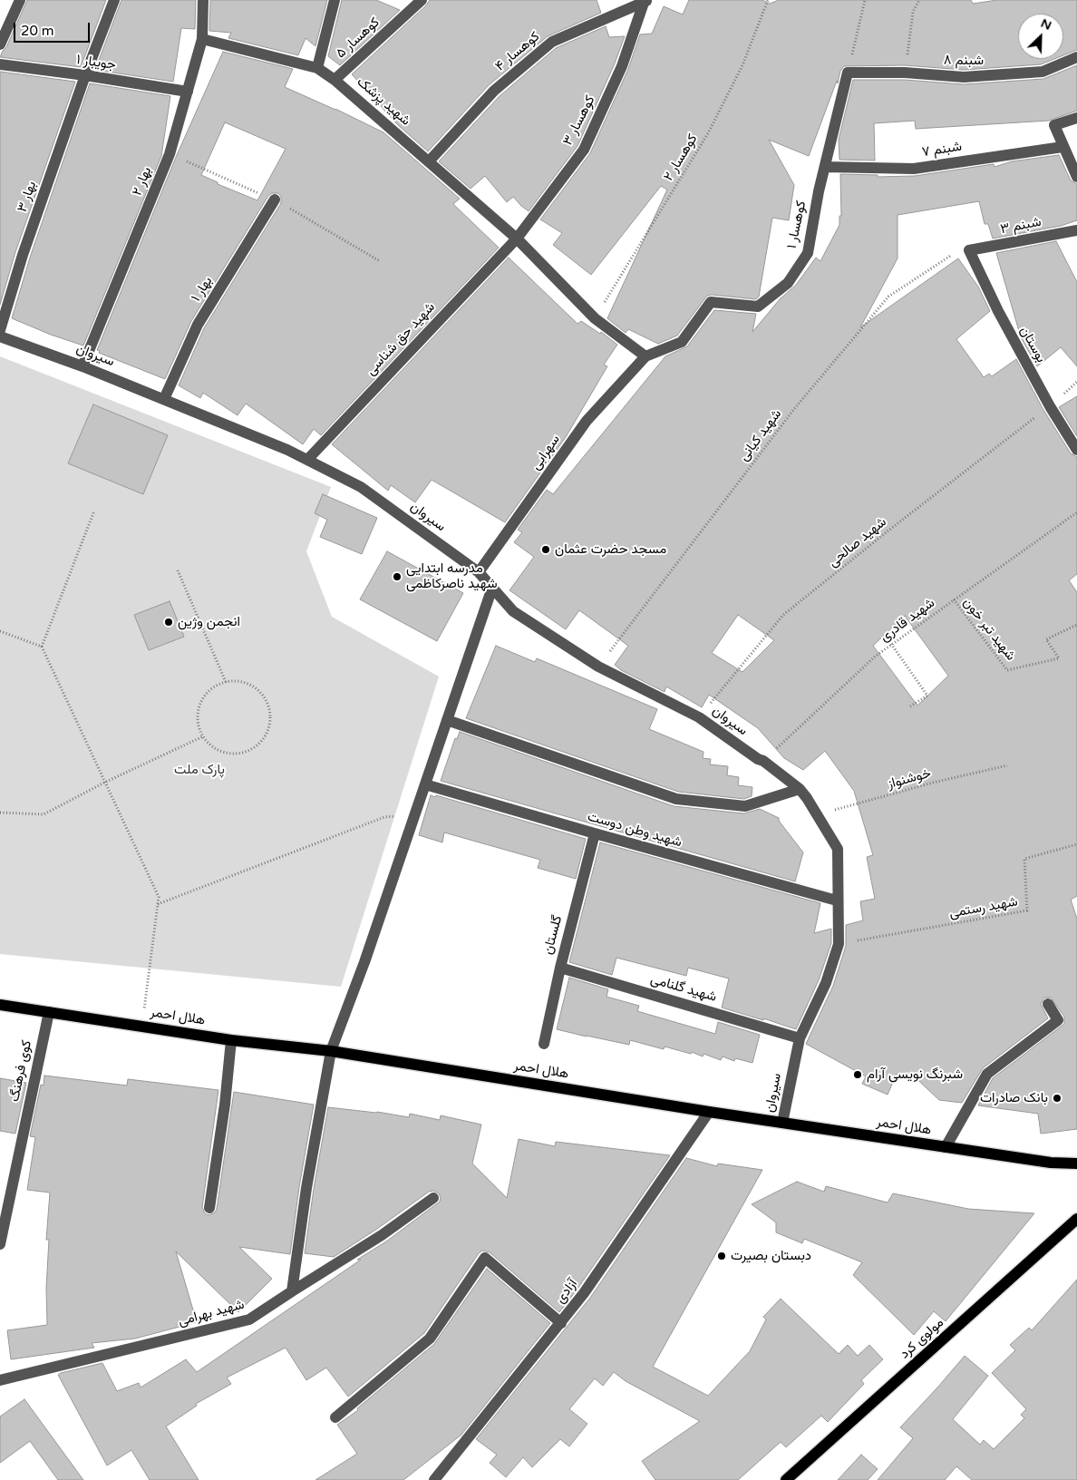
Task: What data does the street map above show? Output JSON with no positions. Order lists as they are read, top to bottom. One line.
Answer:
{"streets":{"main road":["هلال احمر","مولوی کرد"],"street":["کوهسار ۵","کوهسار ۴","شبنم ۸","جویبار ۱","شهید پزشک","کوهسار ۳","شبنم ۷","بهار ۲","بهار ۳","کوهسار ۱","شبنم ۳","بهار ۱","شهید حق شناسی","بوستان","سیروان","سهرابی","شهید وطن دوست","گلستان","شهید گلنامی","کوی فرهنگ","آزادی","شهید بهرامی"],"path":["کوهسار ۲","شهید کیانی","شهید صالحی","شهید قادری","شهید تبر خون","خوشنواز","شهید رستمی"]},"crossings":[["کوهسار ۵","شهید پزشک"],["کوهسار ۴","شهید پزشک"],["کوهسار ۴","کوهسار ۳"],["شبنم ۸","کوهسار ۱"],["جویبار ۱","بهار ۲"],["جویبار ۱","بهار ۳"],["شهید پزشک","کوهسار ۳"],["شهید پزشک","کوهسار ۲"],["شهید پزشک","بهار ۲"],["شهید پزشک","کوهسار ۱"],["شهید پزشک","شهید حق شناسی"],["شهید پزشک","سهرابی"],["کوهسار ۳","شهید حق شناسی"],["شبنم ۷","کوهسار ۱"],["بهار ۲","سیروان"],["کوهسار ۱","سهرابی"],["شبنم ۳","بوستان"],["شبنم ۳","شهید کیانی"],["بهار ۱","سیروان"],["شهید حق شناسی","سیروان"],["بوستان","شهید کیانی"],["بوستان","شهید صالحی"],["سیروان","شهید کیانی"],["سیروان","سهرابی"],["سیروان","شهید صالحی"],["سیروان","شهید قادری"],["سیروان","خوشنواز"],["سیروان","شهید وطن دوست"],["سیروان","شهید رستمی"],["سیروان","شهید گلنامی"],["سیروان","هلال احمر"],["شهید قادری","شهید تبر خون"],["شهید وطن دوست","گلستان"],["گلستان","شهید گلنامی"],["هلال احمر","کوی فرهنگ"],["هلال احمر","آزادی"]],"parks":["پارک ملت"],"places":["مسجد حضرت عثمان","مدرسه ابتدایی شهید ناصرکاظمی","انجمن وژین","شبرنگ نویسی آرام","بانک صادرات","دبستان بصیرت"],"scale_bar":"20 m","north":"top right"}
